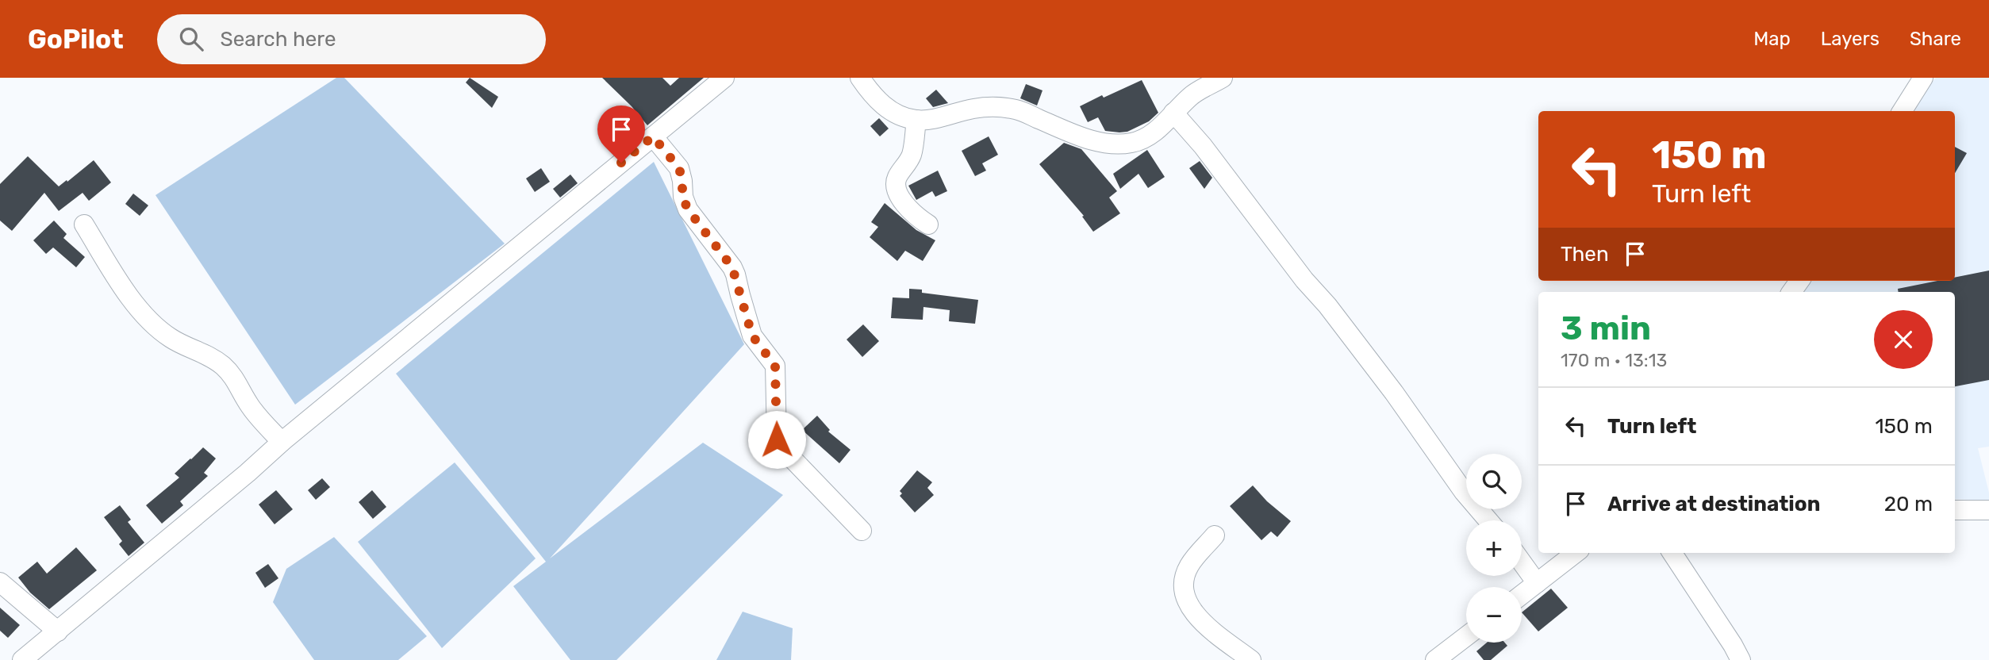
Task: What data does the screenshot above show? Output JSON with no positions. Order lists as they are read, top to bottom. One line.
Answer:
{"page":{"header":"GoPilot","search":"Search here","nav":["Map","Layers","Share"],"turn":["150 m","Turn left"],"then":"Then","heading":["3 min","170 m · 13:13"],"list":[{"name":"Turn left","value":"150 m"},{"name":"Arrive at destination","value":"20 m"}],"map_buttons":["+","−"]}}
